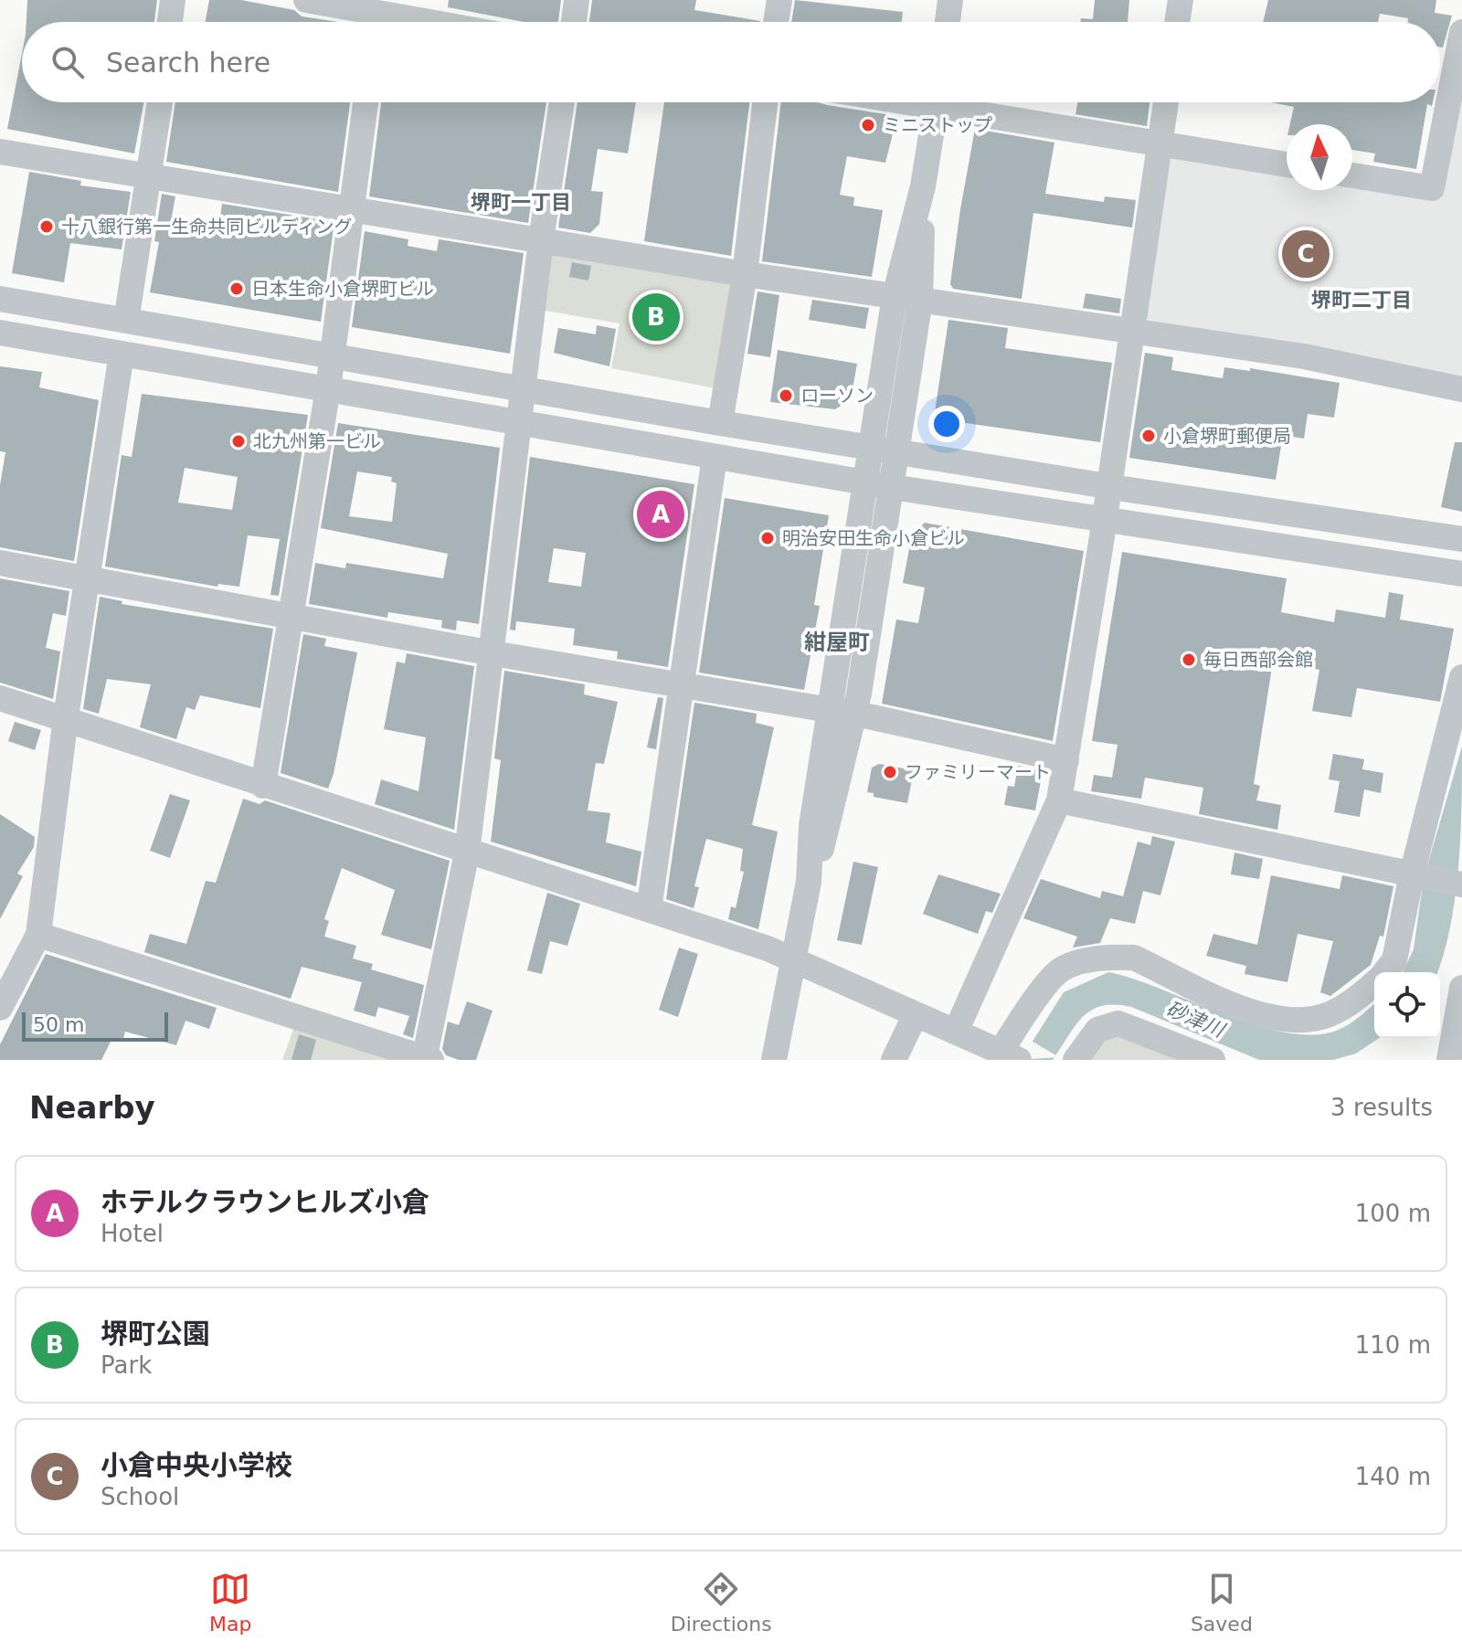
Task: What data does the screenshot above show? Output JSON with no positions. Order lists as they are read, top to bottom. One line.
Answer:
{"districts":["堺町一丁目","堺町二丁目","紺屋町"],"water":["砂津川"],"places":["ミニストップ","十八銀行第一生命共同ビルディング","日本生命小倉堺町ビル","ローソン","小倉堺町郵便局","北九州第一ビル","明治安田生命小倉ビル","毎日西部会館","ファミリーマート"],"scale_bar":"50 m","north":"top","page":{"search":"Search here","pins":["C","B","A"],"scale":"50 m","heading":["Nearby","3 results"],"list":[{"mark":"A","name":"ホテルクラウンヒルズ小倉","note":"Hotel","value":"100 m"},{"mark":"B","name":"堺町公園","note":"Park","value":"110 m"},{"mark":"C","name":"小倉中央小学校","note":"School","value":"140 m"}],"nav":["Map","Directions","Saved"]}}
